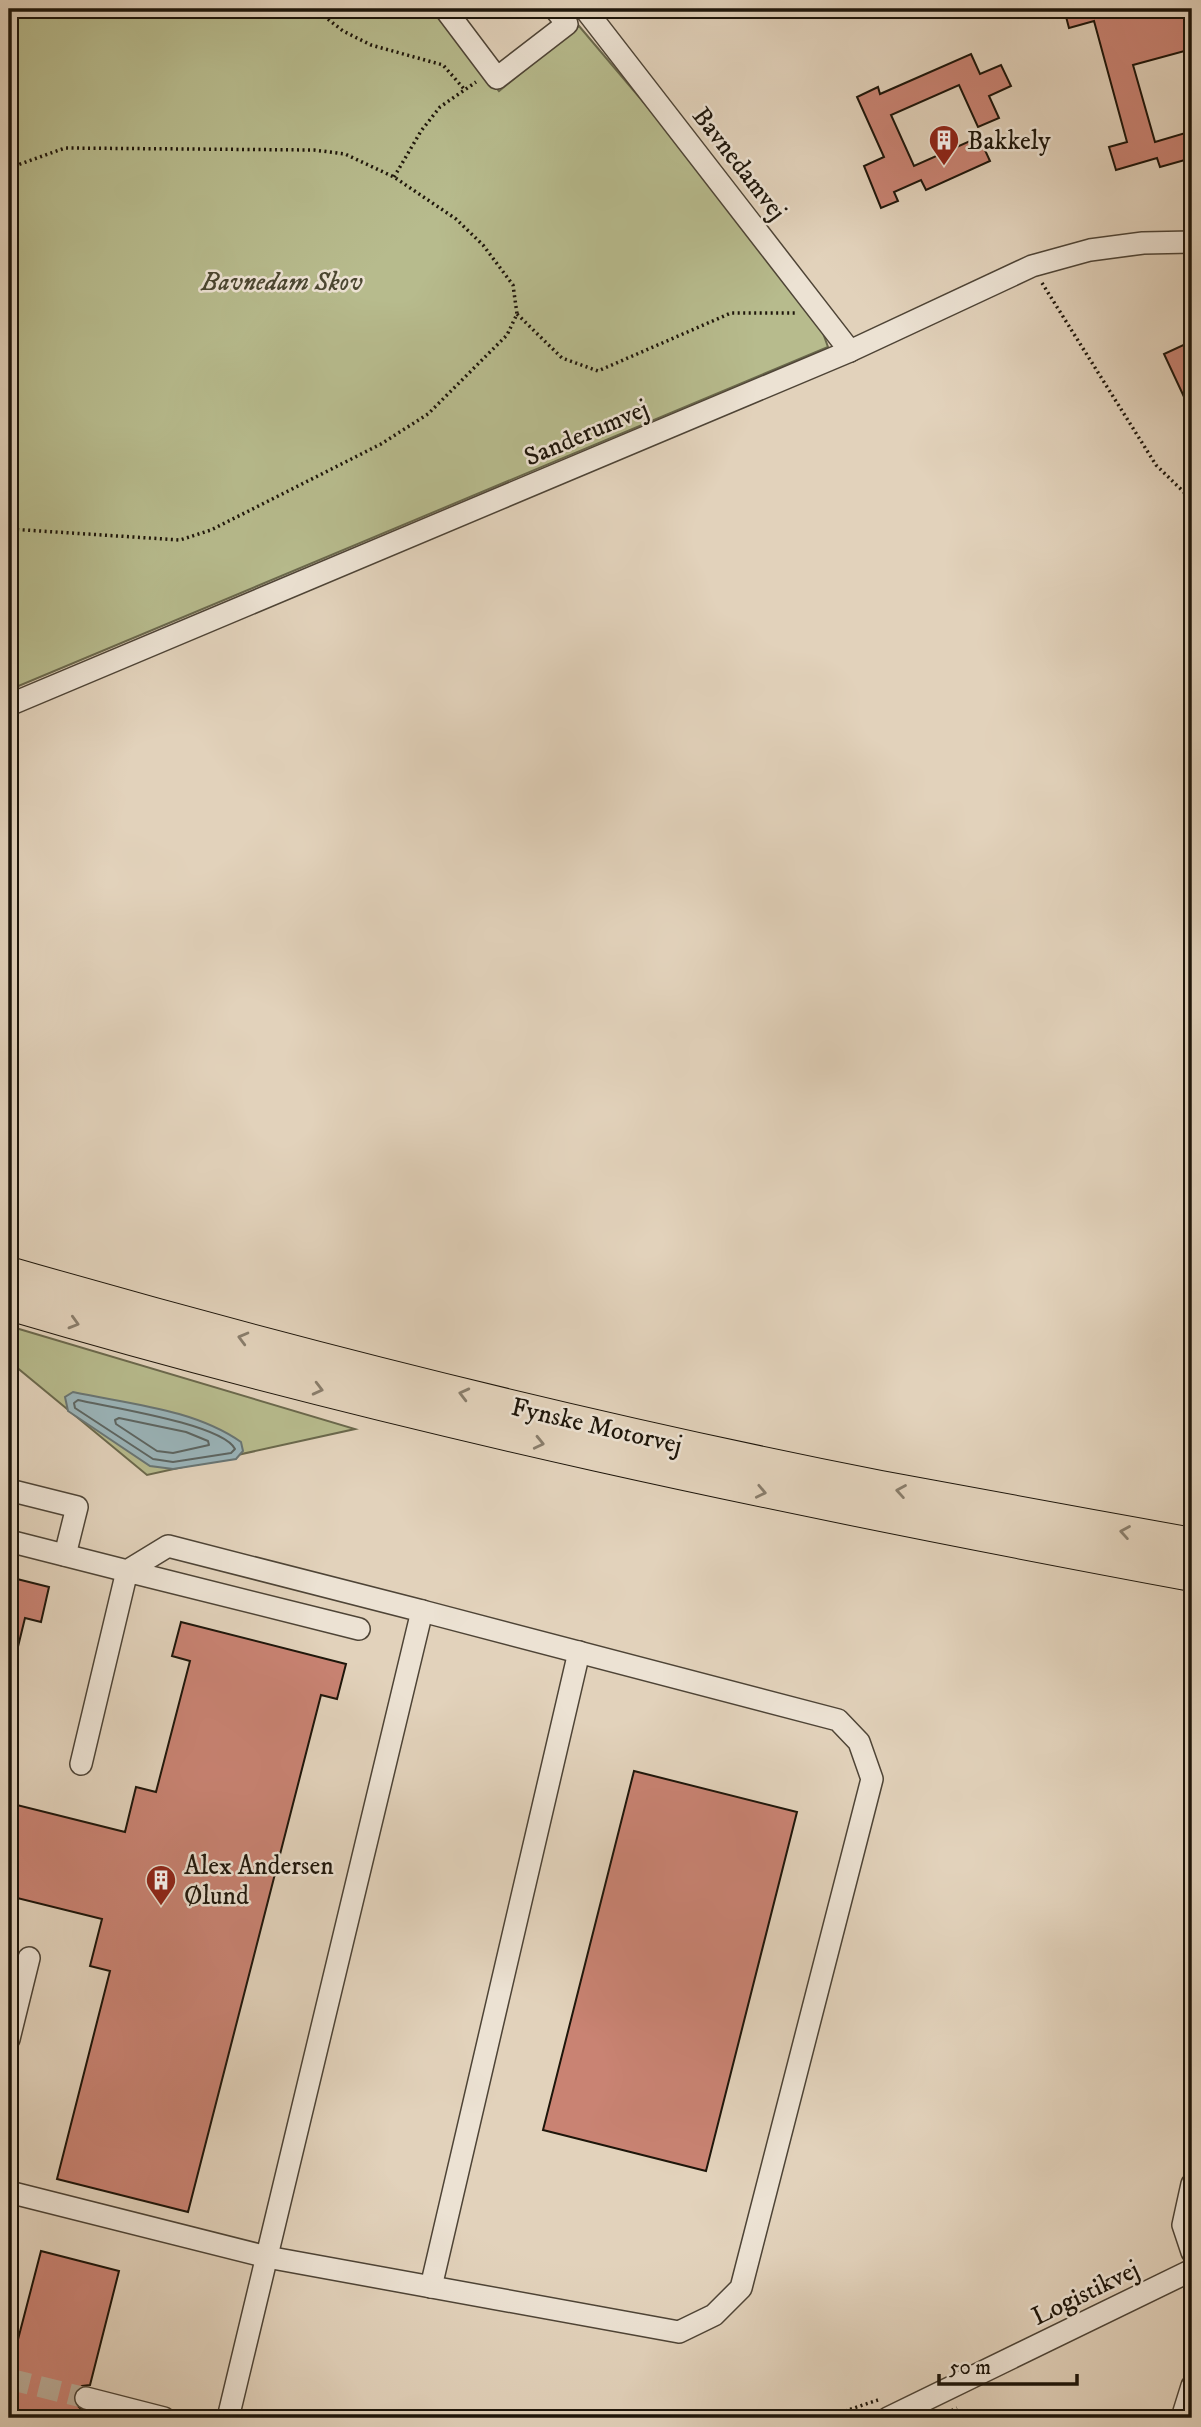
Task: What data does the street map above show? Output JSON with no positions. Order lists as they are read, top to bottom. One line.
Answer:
{"streets":{"highway":["Fynske Motorvej"],"street":["Bavnedamvej","Sanderumvej","Logistikvej"]},"crossings":[["Bavnedamvej","Sanderumvej"]],"parks":["Bavnedam Skov"],"places":{"building":["Bakkely","Alex Andersen Ølund"]},"scale_bar":"50 m"}
